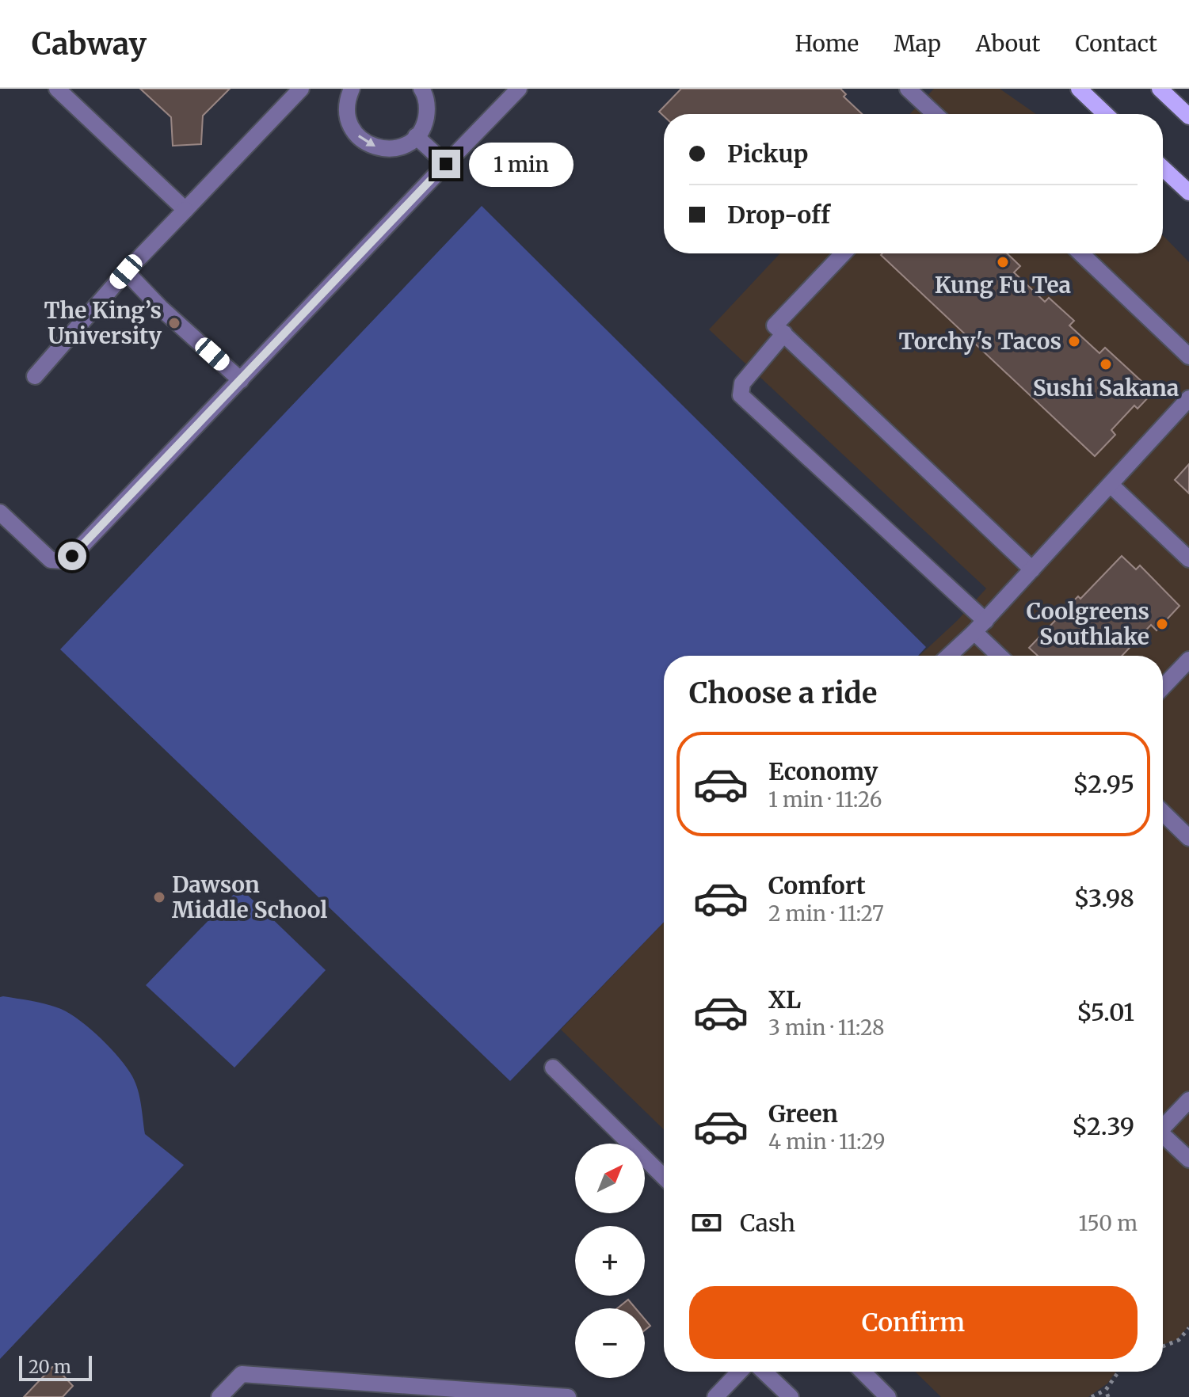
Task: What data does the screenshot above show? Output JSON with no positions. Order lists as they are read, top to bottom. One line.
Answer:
{"places":["Kung Fu Tea","The King’s University","Torchy's Tacos","Sushi Sakana","Coolgreens Southlake","Dawson Middle School"],"scale_bar":"20 m","north":"top right","page":{"header":"Cabway","nav":["Home","Map","About","Contact"],"banner":["Pickup","Drop-off"],"bubble":"1 min","heading":"Choose a ride","list":[{"name":"Economy","note":"1 min · 11:26","value":"$2.95"},{"name":"Comfort","note":"2 min · 11:27","value":"$3.98"},{"name":"XL","note":"3 min · 11:28","value":"$5.01"},{"name":"Green","note":"4 min · 11:29","value":"$2.39"}],"map_buttons":["+","−"],"pay":["Cash","150 m"],"buttons":"Confirm","scale":"20 m"}}
